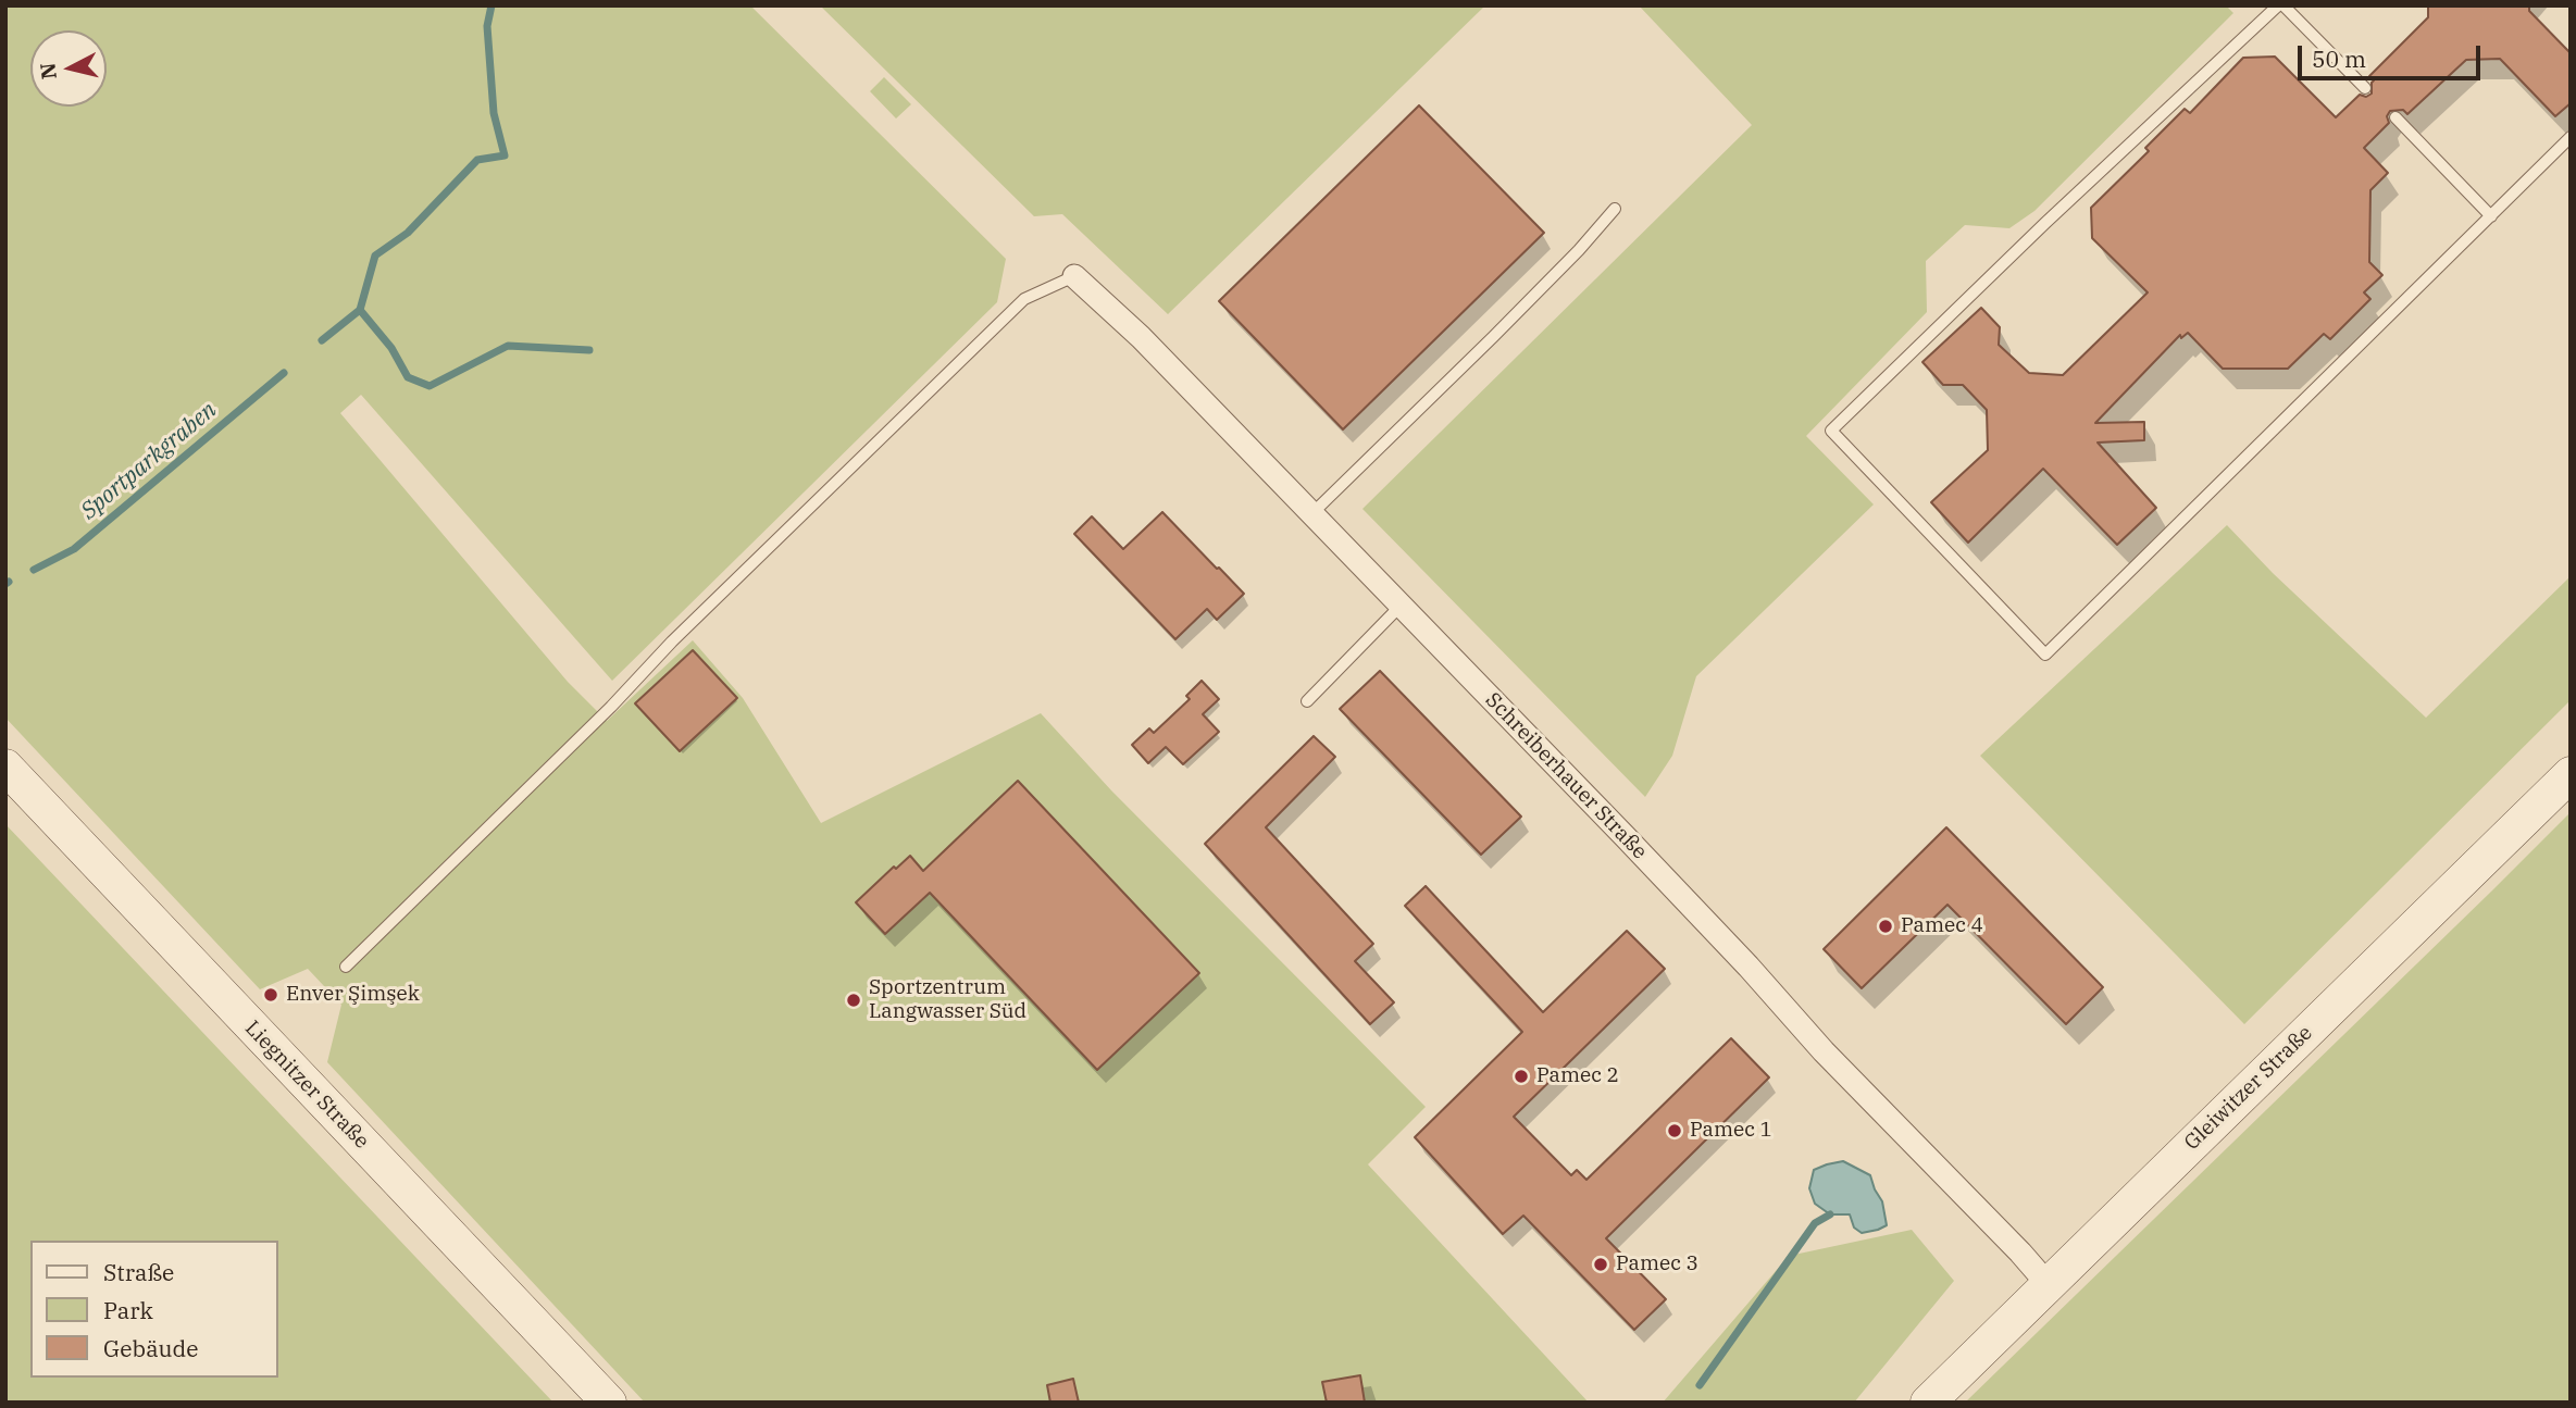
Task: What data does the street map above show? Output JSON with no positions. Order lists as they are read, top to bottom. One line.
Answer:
{"streets":{"main road":["Liegnitzer Straße","Gleiwitzer Straße"],"street":["Schreiberhauer Straße"]},"crossings":[["Schreiberhauer Straße","Gleiwitzer Straße"]],"water":["Sportparkgraben"],"places":["Pamec 4","Enver Şimşek","Sportzentrum Langwasser Süd","Pamec 2","Pamec 1","Pamec 3"],"legend":["Straße","Park","Gebäude"],"scale_bar":"50 m","north":"left"}
